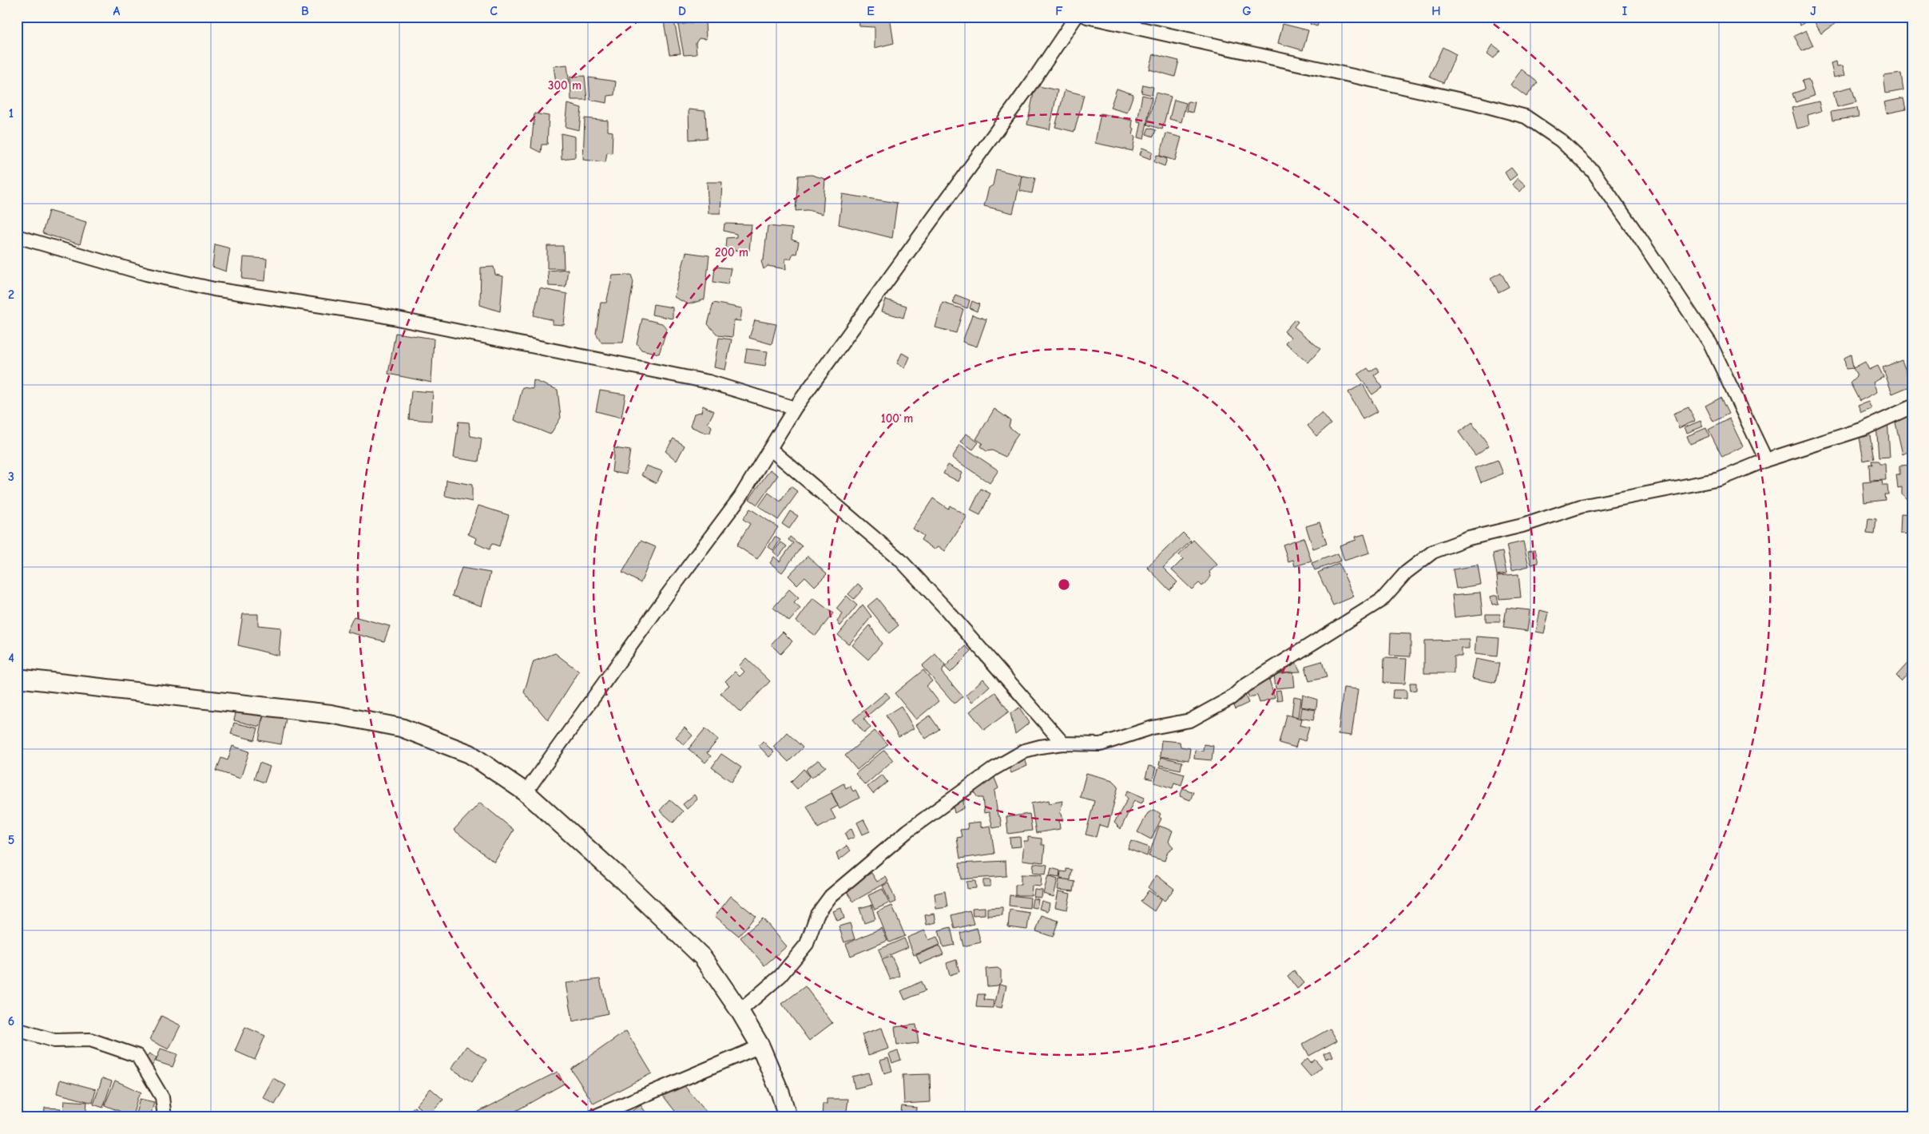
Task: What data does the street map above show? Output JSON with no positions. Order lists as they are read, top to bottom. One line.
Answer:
{"grid":{"columns":["A","B","C","D","E","F","G","H","I","J"],"rows":["1","2","3","4","5","6"]},"rings":["300 m","200 m","100 m"]}
